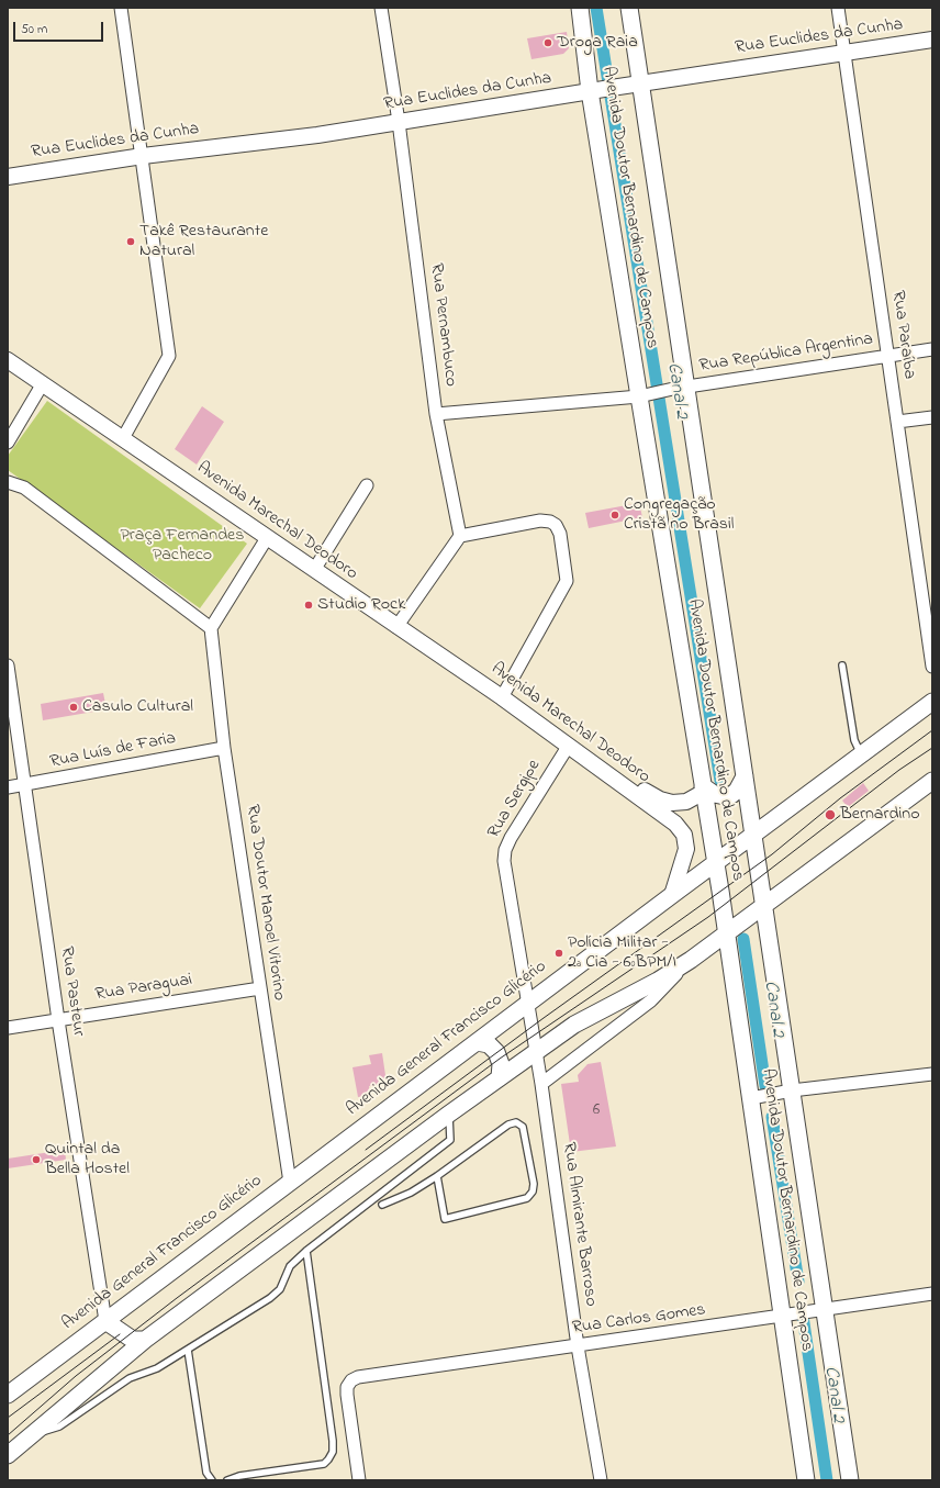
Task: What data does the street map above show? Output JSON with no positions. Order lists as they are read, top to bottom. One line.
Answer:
{"streets":{"main road":["Avenida Doutor Bernardino de Campos","Avenida General Francisco Glicério"],"street":["Rua Euclides da Cunha","Rua Pernambuco","Rua Paraíba","Rua República Argentina","Avenida Marechal Deodoro","Rua Luís de Faria","Rua Sergipe","Rua Doutor Manoel Vitorino","Rua Paraguai","Rua Pasteur","Rua Almirante Barroso","Rua Carlos Gomes"]},"crossings":[["Rua Euclides da Cunha","Avenida Doutor Bernardino de Campos"],["Rua Euclides da Cunha","Rua Pernambuco"],["Rua Euclides da Cunha","Rua Paraíba"],["Avenida Doutor Bernardino de Campos","Rua República Argentina"],["Avenida Doutor Bernardino de Campos","Avenida General Francisco Glicério"],["Avenida Doutor Bernardino de Campos","Rua Carlos Gomes"],["Rua Pernambuco","Rua República Argentina"],["Rua Paraíba","Rua República Argentina"],["Avenida Marechal Deodoro","Rua Sergipe"],["Avenida Marechal Deodoro","Avenida General Francisco Glicério"],["Rua Luís de Faria","Rua Doutor Manoel Vitorino"],["Rua Luís de Faria","Rua Pasteur"],["Rua Sergipe","Avenida General Francisco Glicério"],["Rua Sergipe","Rua Almirante Barroso"],["Rua Doutor Manoel Vitorino","Rua Paraguai"],["Rua Doutor Manoel Vitorino","Avenida General Francisco Glicério"],["Rua Paraguai","Rua Pasteur"],["Rua Pasteur","Avenida General Francisco Glicério"],["Rua Almirante Barroso","Rua Carlos Gomes"]],"water":["Canal 2"],"parks":["Praça Fernandes Pacheco"],"places":["Droga Raia","Takê Restaurante Natural","Congregação Cristã no Brasil","Studio Rock","Casulo Cultural","Bernardino","Polícia Militar - 2ª Cia - 6ºBPM/I","Quintal da Bella Hostel"],"house_numbers":["6"],"scale_bar":"50 m"}
